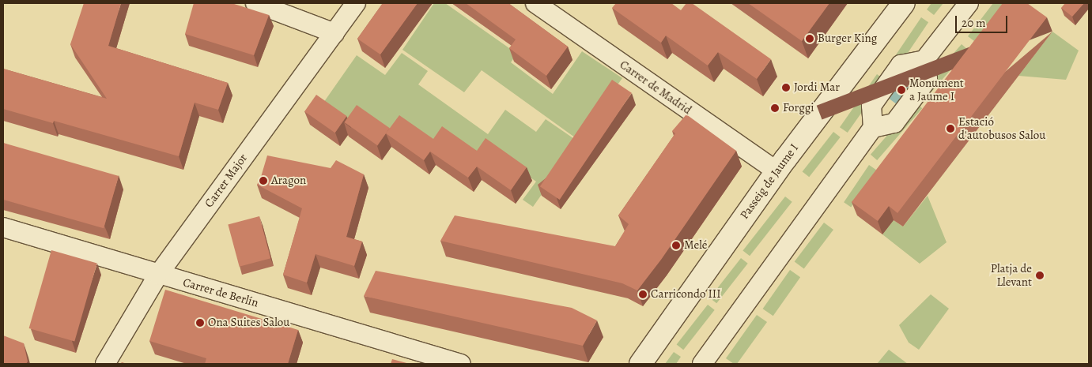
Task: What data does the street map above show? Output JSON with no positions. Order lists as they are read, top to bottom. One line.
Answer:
{"streets":{"street":["Carrer de Madrid","Carrer Major","Passeig de Jaume I","Carrer de Berlín"]},"crossings":[["Carrer de Madrid","Passeig de Jaume I"],["Carrer Major","Carrer de Berlín"]],"places":["Burger King","Jordi Mar","Monument a Jaume I","Forggi","Estació d'autobusos Salou","Aragon","Melé","Platja de Llevant","Carricondo III","Ona Suites Salou"],"scale_bar":"20 m"}
